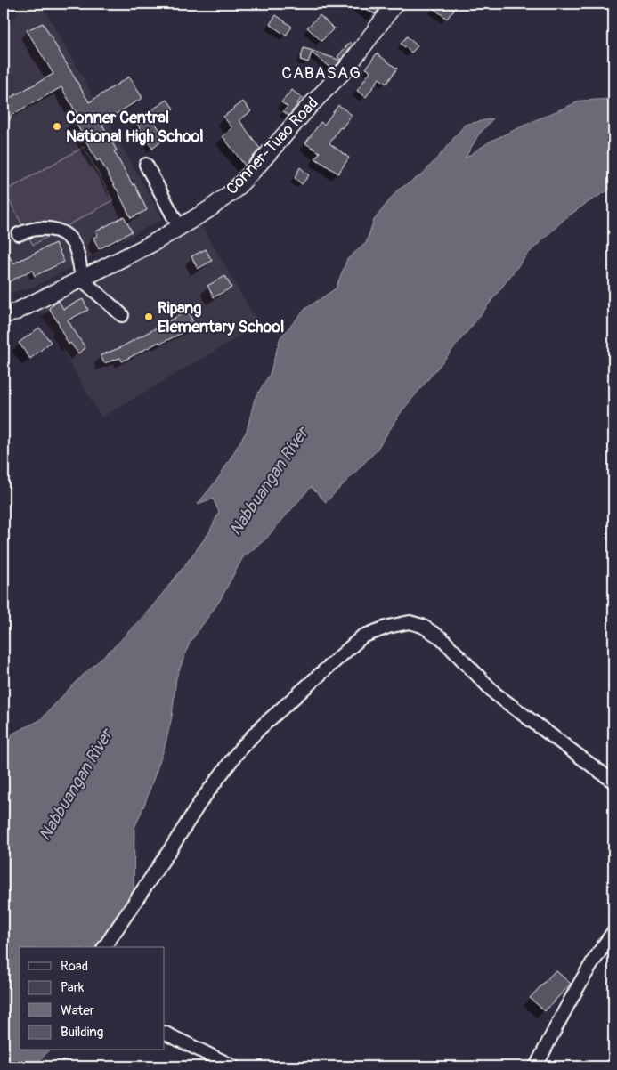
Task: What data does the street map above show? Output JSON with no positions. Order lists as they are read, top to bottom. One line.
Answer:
{"streets":{"main road":["Conner-Tuao Road"]},"districts":["CABASAG"],"water":["Nabbuangan River"],"places":["Conner Central National High School","Ripang Elementary School"],"legend":["Road","Park","Water","Building"]}
